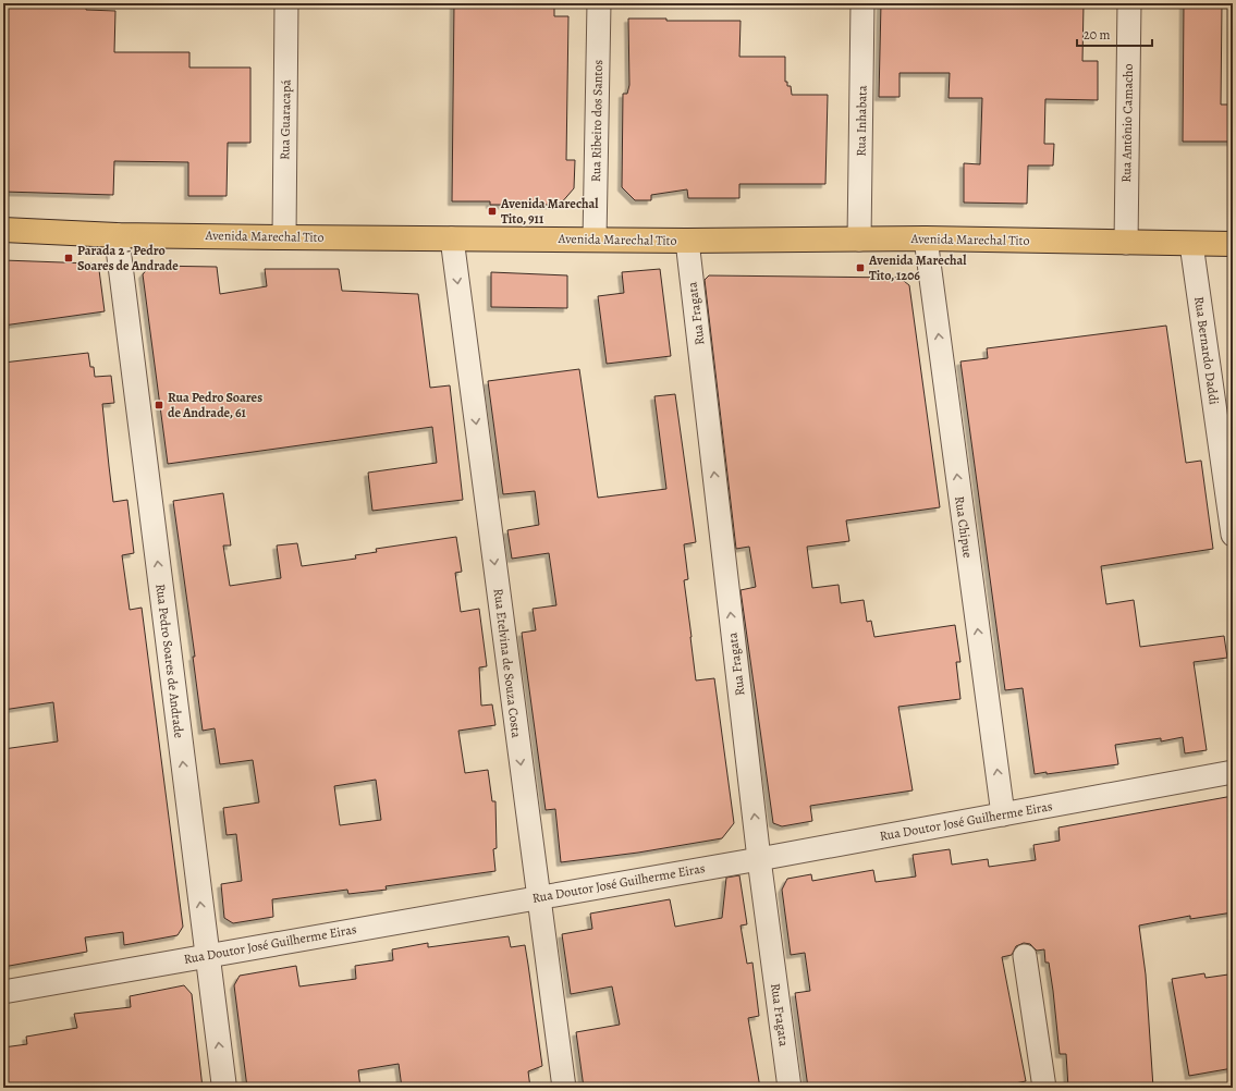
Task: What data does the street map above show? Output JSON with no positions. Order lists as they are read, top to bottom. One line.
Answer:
{"streets":{"main road":["Avenida Marechal Tito"],"street":["Rua Guaracapá","Rua Ribeiro dos Santos","Rua Inhabata","Rua Antônio Camacho","Rua Fragata","Rua Bernardo Daddi","Rua Chipue","Rua Pedro Soares de Andrade","Rua Etelvina de Souza Costa","Rua Doutor José Guilherme Eiras"]},"crossings":[["Rua Guaracapá","Avenida Marechal Tito"],["Rua Ribeiro dos Santos","Avenida Marechal Tito"],["Rua Inhabata","Avenida Marechal Tito"],["Rua Antônio Camacho","Avenida Marechal Tito"],["Avenida Marechal Tito","Rua Fragata"],["Avenida Marechal Tito","Rua Bernardo Daddi"],["Avenida Marechal Tito","Rua Chipue"],["Avenida Marechal Tito","Rua Pedro Soares de Andrade"],["Avenida Marechal Tito","Rua Etelvina de Souza Costa"],["Rua Fragata","Rua Doutor José Guilherme Eiras"],["Rua Chipue","Rua Doutor José Guilherme Eiras"],["Rua Pedro Soares de Andrade","Rua Doutor José Guilherme Eiras"],["Rua Etelvina de Souza Costa","Rua Doutor José Guilherme Eiras"]],"one_way":["Rua Fragata","Rua Chipue","Rua Pedro Soares de Andrade","Rua Etelvina de Souza Costa"],"places":{"transit":["Avenida Marechal Tito, 911","Parada 2 - Pedro Soares de Andrade","Avenida Marechal Tito, 1206","Rua Pedro Soares de Andrade, 61"]},"scale_bar":"20 m"}
